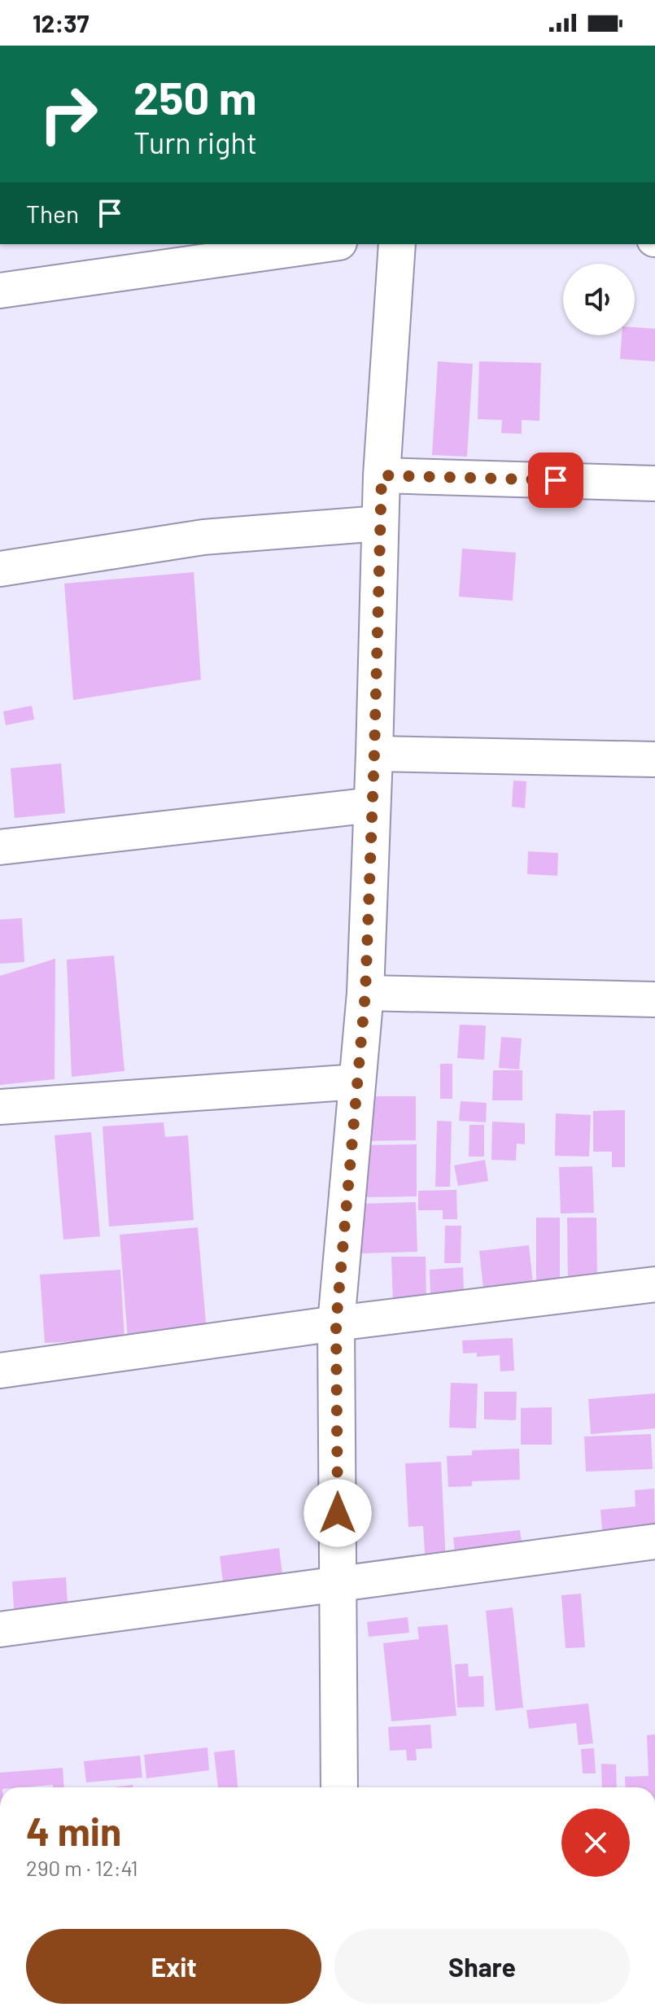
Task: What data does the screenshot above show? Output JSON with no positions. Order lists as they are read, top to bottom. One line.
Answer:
{"page":{"status":"12:37","turn":["250 m","Turn right"],"then":"Then","heading":["4 min","290 m · 12:41"],"buttons":["Exit","Share"]}}
